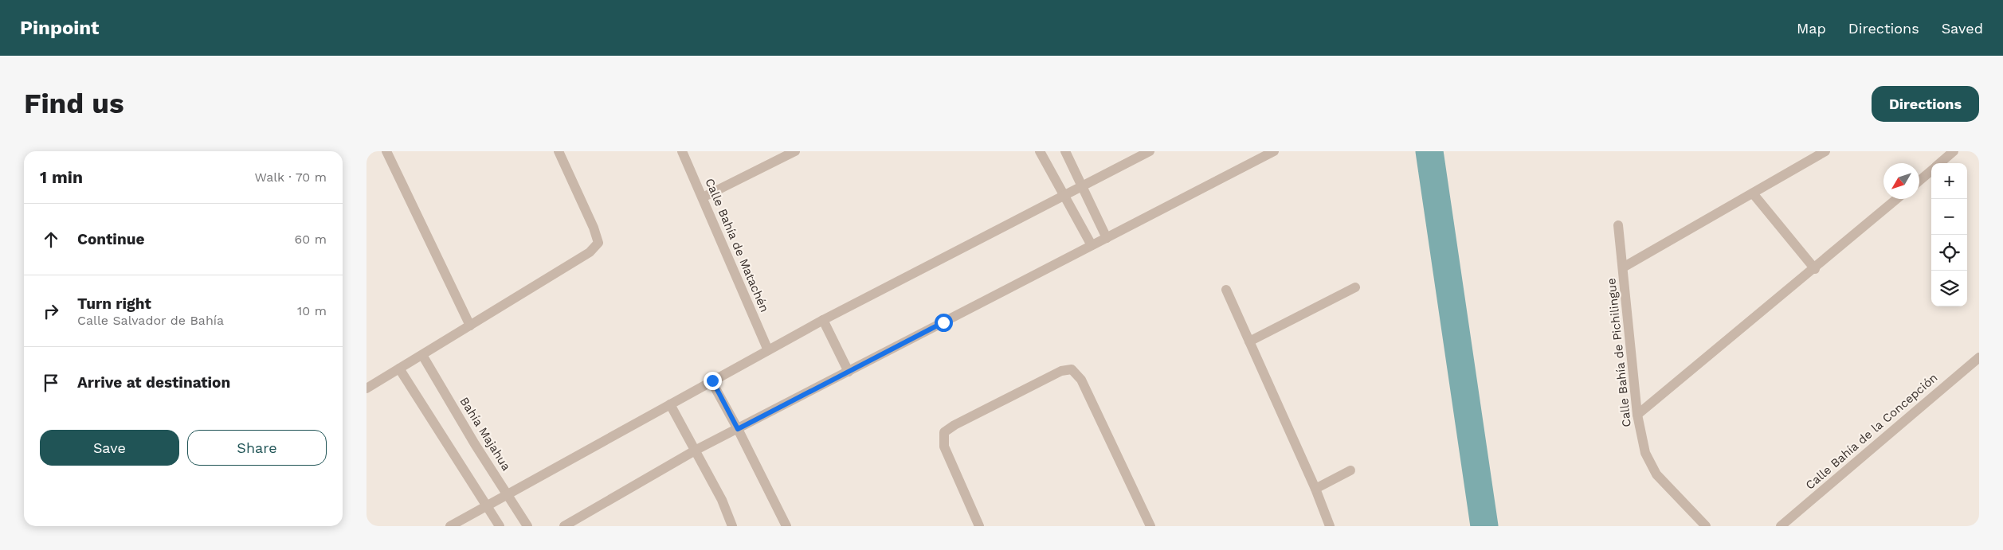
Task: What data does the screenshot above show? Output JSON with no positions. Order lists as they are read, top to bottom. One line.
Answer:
{"streets":{"street":["Calle Bahía de Matachén","Calle Bahía de Pichilingue","Calle Bahía de la Concepción","Bahía Majahua"]},"north":"bottom left","page":{"header":"Pinpoint","nav":["Map","Directions","Saved"],"buttons":["Directions",["Save","Share"]],"title":"Find us","heading":["1 min","Walk · 70 m"],"map_buttons":["+","−"],"list":[["Continue","60 m"],["Turn right","Calle Salvador de Bahía","10 m"],"Arrive at destination"]}}
